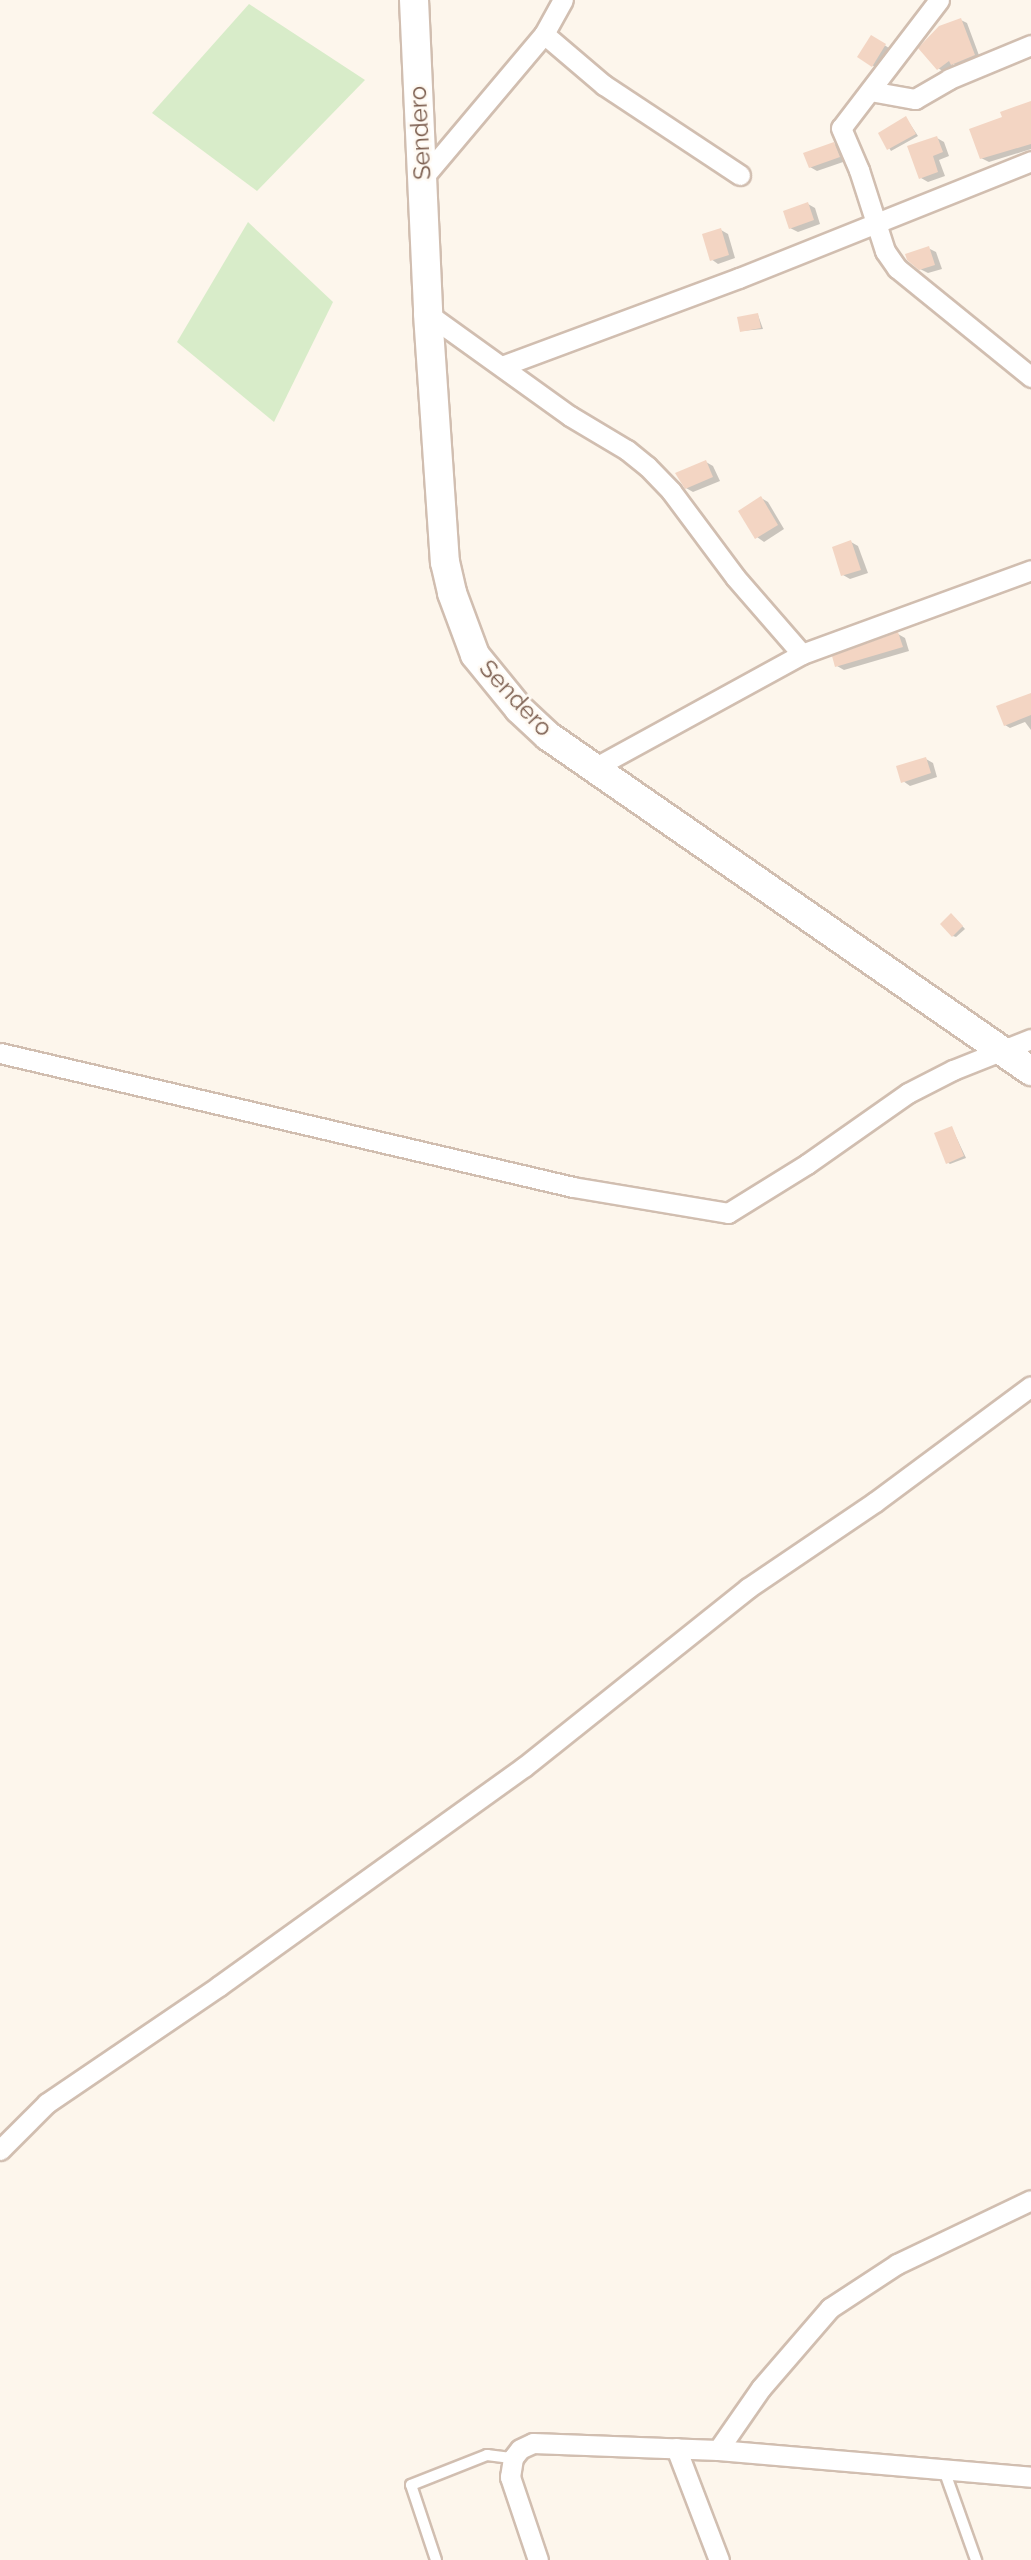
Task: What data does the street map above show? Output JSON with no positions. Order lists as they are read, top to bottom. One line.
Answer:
{"streets":{"main road":["Sendero"]}}
